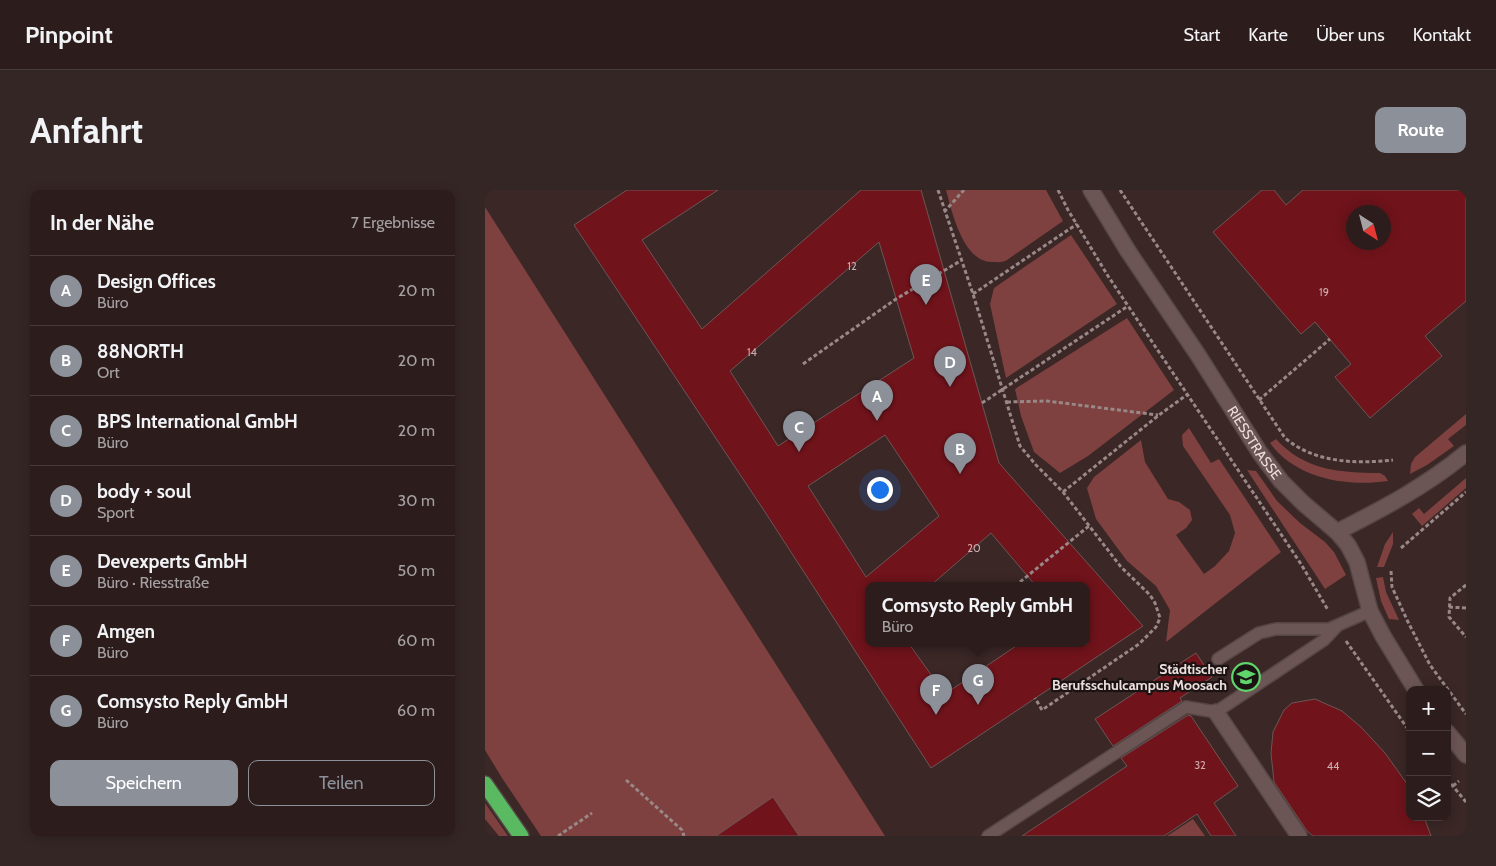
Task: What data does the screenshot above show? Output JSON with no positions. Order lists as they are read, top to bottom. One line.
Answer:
{"streets":{"street":["RIESSTRASSE"]},"places":{"school or university":["Städtischer Berufsschulcampus Moosach"]},"house_numbers":["12","19","14","20","32","44"],"north":"bottom right","page":{"header":"Pinpoint","nav":["Start","Karte","Über uns","Kontakt"],"buttons":["Route",["Speichern","Teilen"]],"title":"Anfahrt","heading":["In der Nähe","7 Ergebnisse"],"list":[{"mark":"A","name":"Design Offices","note":"Büro","value":"20 m"},{"mark":"B","name":"88NORTH","note":"Ort","value":"20 m"},{"mark":"C","name":"BPS International GmbH","note":"Büro","value":"20 m"},{"mark":"D","name":"body + soul","note":"Sport","value":"30 m"},{"mark":"E","name":"Devexperts GmbH","note":"Büro · Riesstraße","value":"50 m"},{"mark":"F","name":"Amgen","note":"Büro","value":"60 m"},{"mark":"G","name":"Comsysto Reply GmbH","note":"Büro","value":"60 m"}],"pins":["E","D","A","C","B","G","F"],"popup":["Comsysto Reply GmbH","Büro"],"map_buttons":["+","−"]}}
